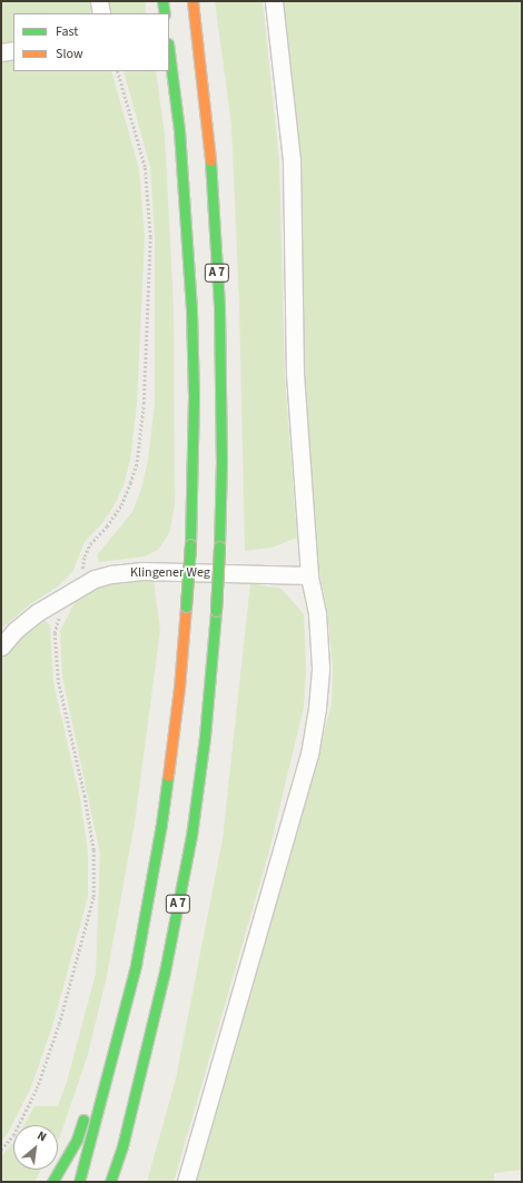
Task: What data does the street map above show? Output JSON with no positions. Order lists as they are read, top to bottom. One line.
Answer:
{"streets":{"highway":["A 7"],"street":["Klingener Weg"]},"legend":["Fast","Slow"],"north":"top right"}
